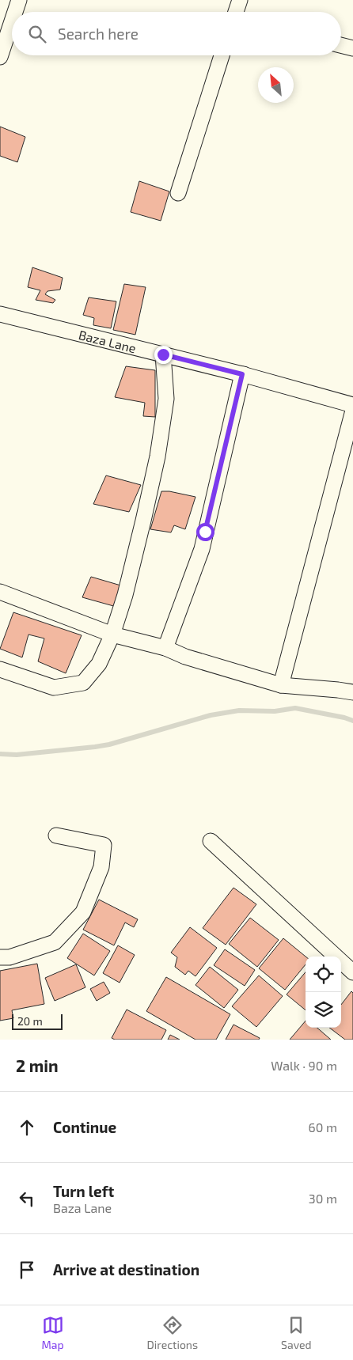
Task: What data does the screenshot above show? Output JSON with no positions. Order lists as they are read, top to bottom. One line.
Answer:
{"streets":{"street":["Baza Lane"]},"scale_bar":"20 m","north":"top left","page":{"search":"Search here","scale":"20 m","heading":["2 min","Walk · 90 m"],"list":[["Continue","60 m"],["Turn left","Baza Lane","30 m"],"Arrive at destination"],"nav":["Map","Directions","Saved"]}}
